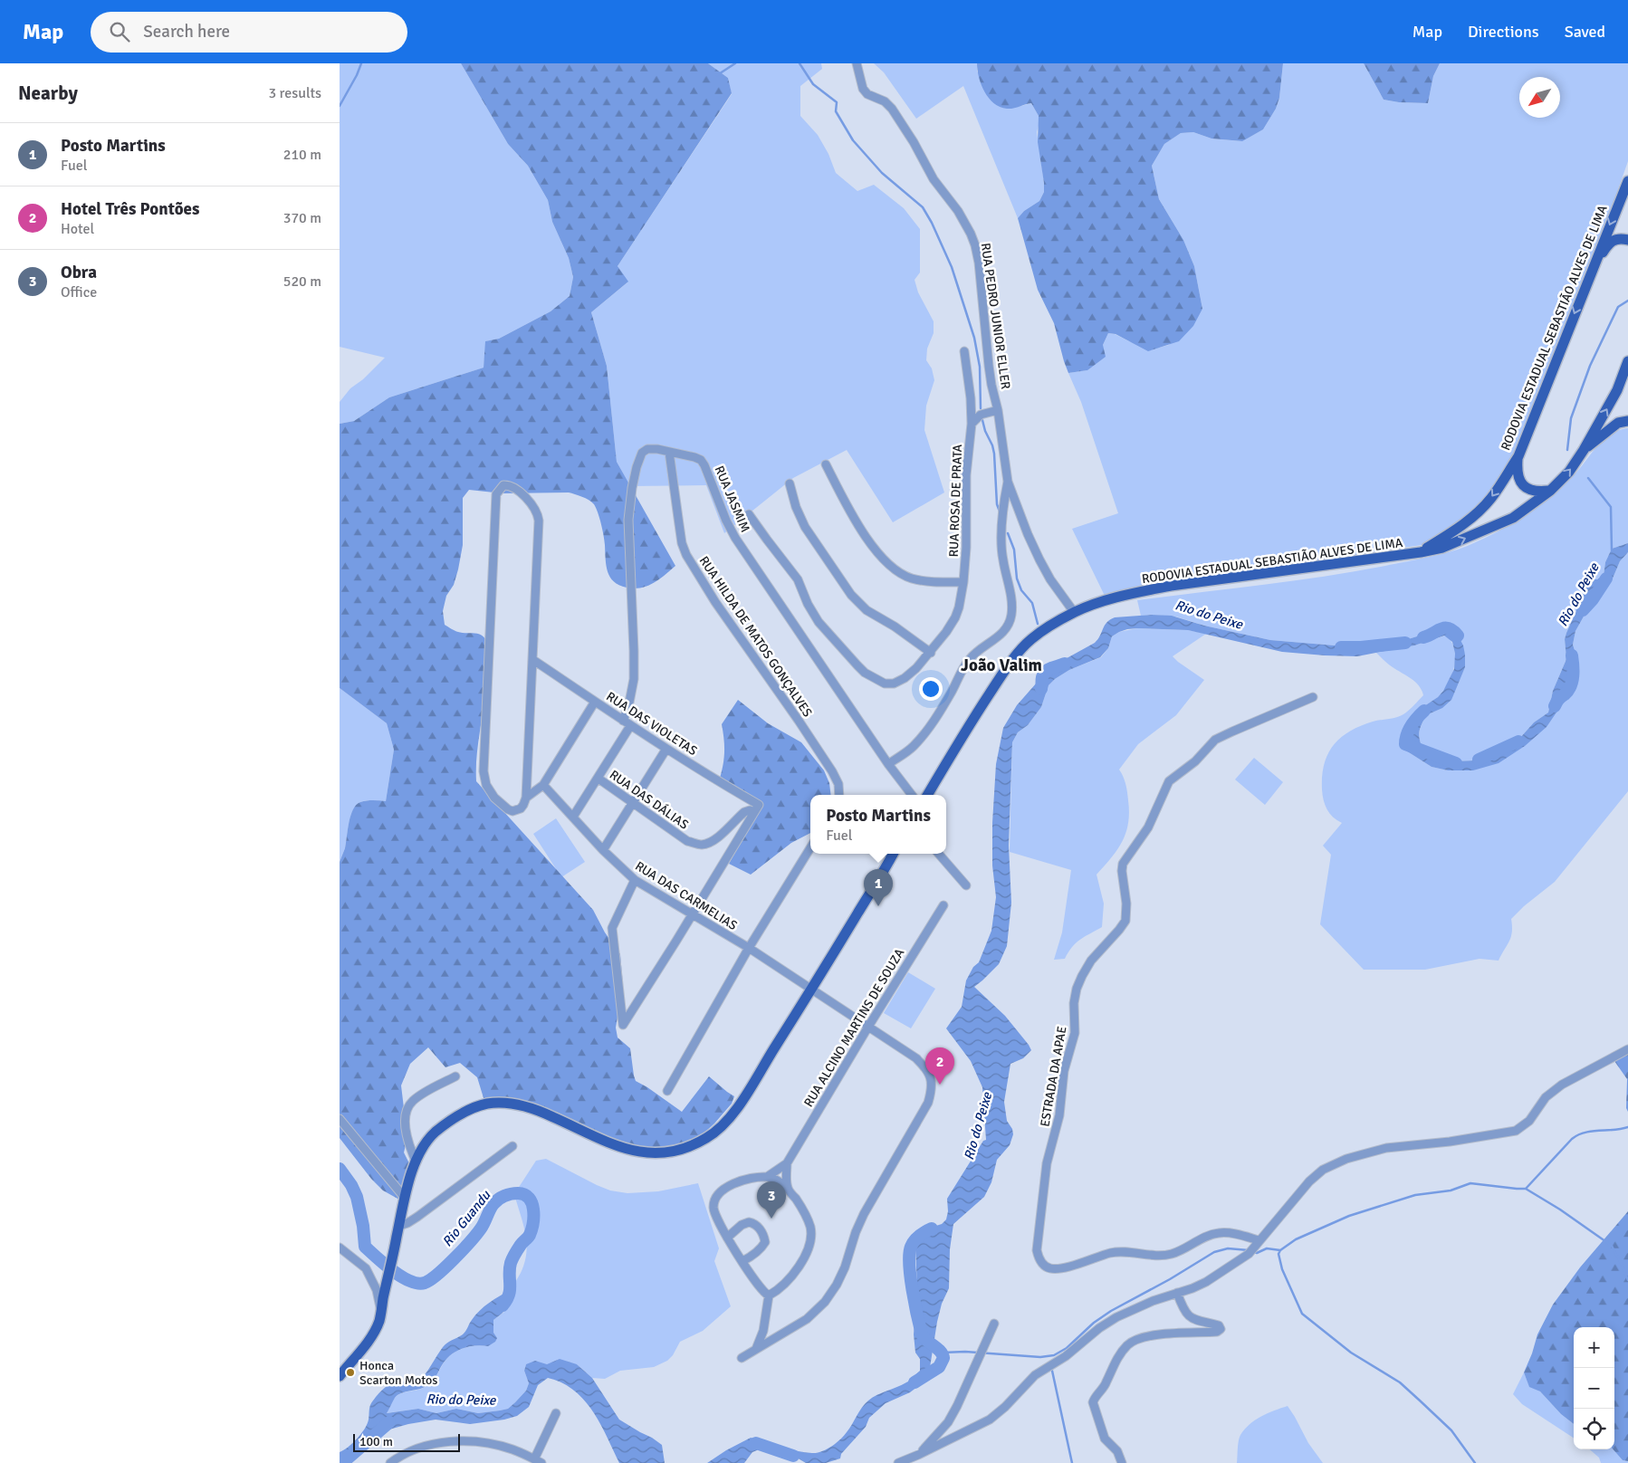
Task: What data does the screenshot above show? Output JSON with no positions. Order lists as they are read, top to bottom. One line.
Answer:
{"streets":{"main road":["RODOVIA ESTADUAL SEBASTIÃO ALVES DE LIMA"],"street":["RUA PEDRO JUNIOR ELLER","RUA JASMIM","RUA ROSA DE PRATA","RUA HILDA DE MATOS GONÇALVES","RUA DAS VIOLETAS","RUA DAS DÁLIAS","RUA DAS CARMELIAS","RUA ALCINO MARTINS DE SOUZA","ESTRADA DA APAE"]},"crossings":[["RUA PEDRO JUNIOR ELLER","RODOVIA ESTADUAL SEBASTIÃO ALVES DE LIMA"],["RUA JASMIM","RUA HILDA DE MATOS GONÇALVES"],["RUA JASMIM","RUA DAS VIOLETAS"],["RUA DAS VIOLETAS","RUA DAS DÁLIAS"],["RUA DAS CARMELIAS","RUA ALCINO MARTINS DE SOUZA"]],"districts":["João Valim"],"water":["Rio do Peixe","Rio Guandu"],"places":["Honca Scarton Motos"],"scale_bar":"100 m","north":"bottom left","page":{"header":"Map","search":"Search here","nav":["Map","Directions","Saved"],"heading":["Nearby","3 results"],"list":[{"mark":"1","name":"Posto Martins","note":"Fuel","value":"210 m"},{"mark":"2","name":"Hotel Três Pontões","note":"Hotel","value":"370 m"},{"mark":"3","name":"Obra","note":"Office","value":"520 m"}],"popup":["Posto Martins","Fuel"],"pins":["1","2","3"],"map_buttons":["+","−"],"scale":"100 m"}}
